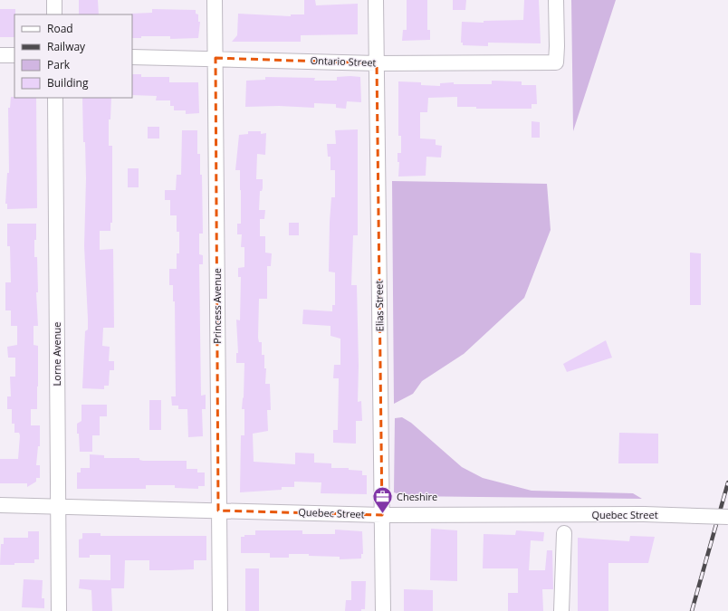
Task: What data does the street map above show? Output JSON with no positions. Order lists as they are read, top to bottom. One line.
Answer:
{"streets":{"street":["Ontario Street","Princess Avenue","Elias Street","Lorne Avenue","Quebec Street"]},"crossings":[["Ontario Street","Princess Avenue"],["Ontario Street","Elias Street"],["Princess Avenue","Quebec Street"],["Elias Street","Quebec Street"],["Lorne Avenue","Quebec Street"]],"places":{"office":["Cheshire"]},"legend":["Road","Railway","Park","Building"]}
